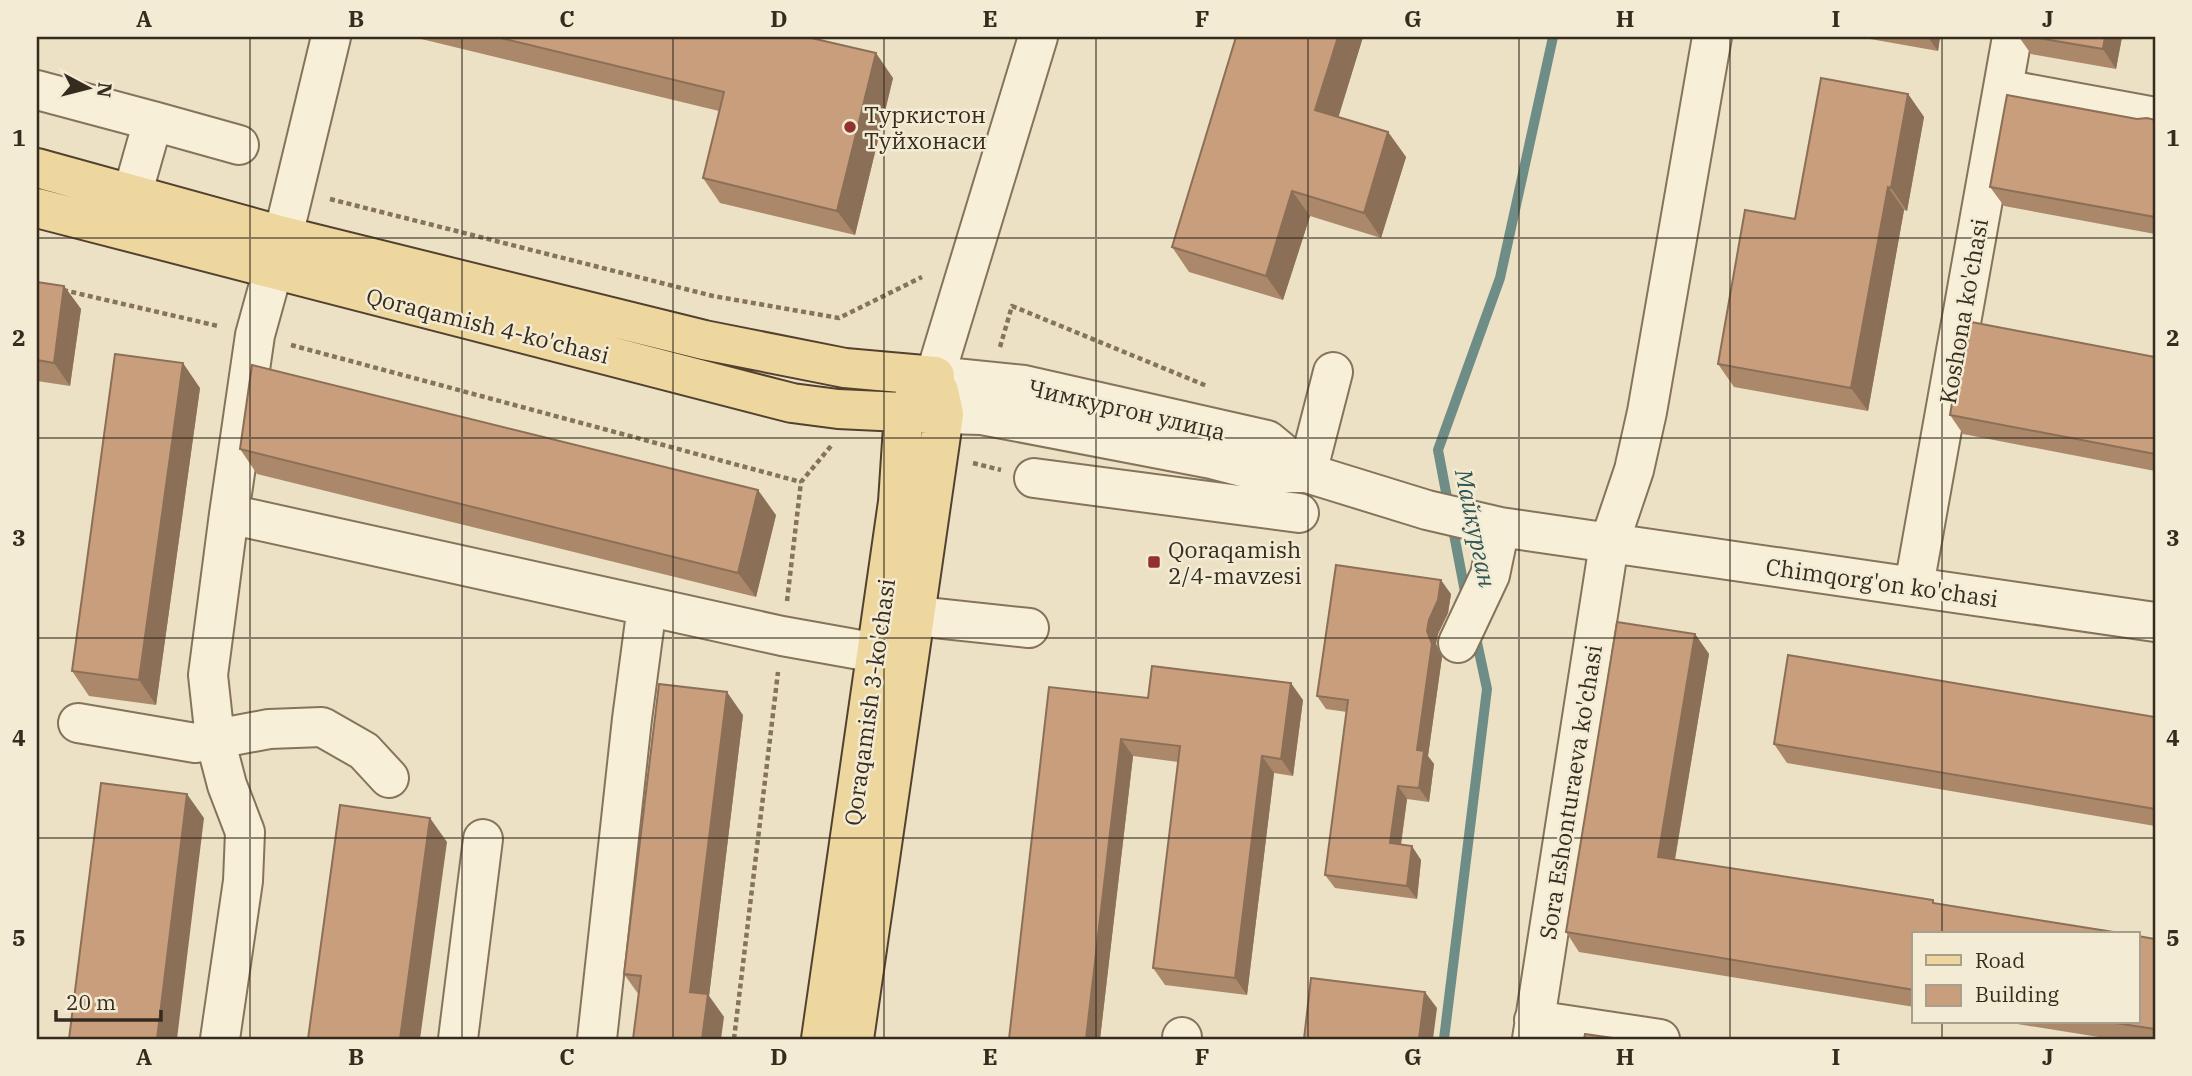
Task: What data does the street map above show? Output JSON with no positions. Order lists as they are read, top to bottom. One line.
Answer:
{"streets":{"main road":["Qoraqamish 4-ko'chasi","Qoraqamish 3-ko'chasi"],"street":["Koshona ko'chasi","Чимкургон улица","Chimqorg'on ko'chasi","Sora Eshonturaeva ko'chasi"]},"crossings":[["Koshona ko'chasi","Chimqorg'on ko'chasi"],["Qoraqamish 4-ko'chasi","Чимкургон улица"],["Qoraqamish 4-ko'chasi","Qoraqamish 3-ko'chasi"],["Чимкургон улица","Chimqorg'on ko'chasi"],["Чимкургон улица","Qoraqamish 3-ko'chasi"],["Чимкургон улица","Sora Eshonturaeva ko'chasi"],["Chimqorg'on ko'chasi","Sora Eshonturaeva ko'chasi"]],"water":["Майкурган"],"places":{"other":["Туркистон Туйхонаси"],"transit":["Qoraqamish 2/4-mavzesi"]},"legend":["Road","Building"],"scale_bar":"20 m","north":"right","grid":{"columns":["A","B","C","D","E","F","G","H","I","J"],"rows":["1","2","3","4","5"]}}
